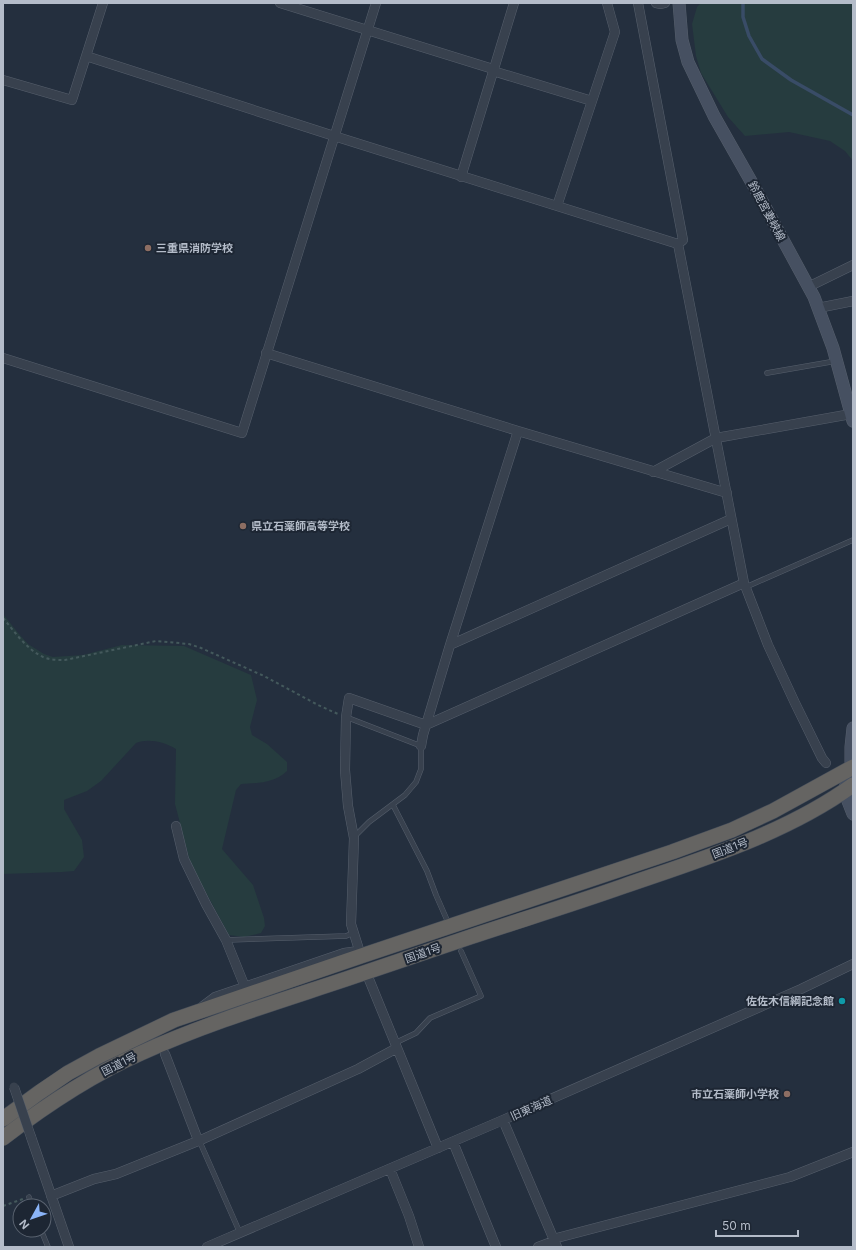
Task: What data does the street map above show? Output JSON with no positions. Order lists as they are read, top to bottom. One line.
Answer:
{"streets":{"highway":["国道1号"],"main road":["鈴鹿宮妻峡線"],"street":["旧東海道"]},"places":["三重県消防学校","県立石薬師高等学校","佐佐木信綱記念館","市立石薬師小学校"],"scale_bar":"50 m","north":"bottom left"}
